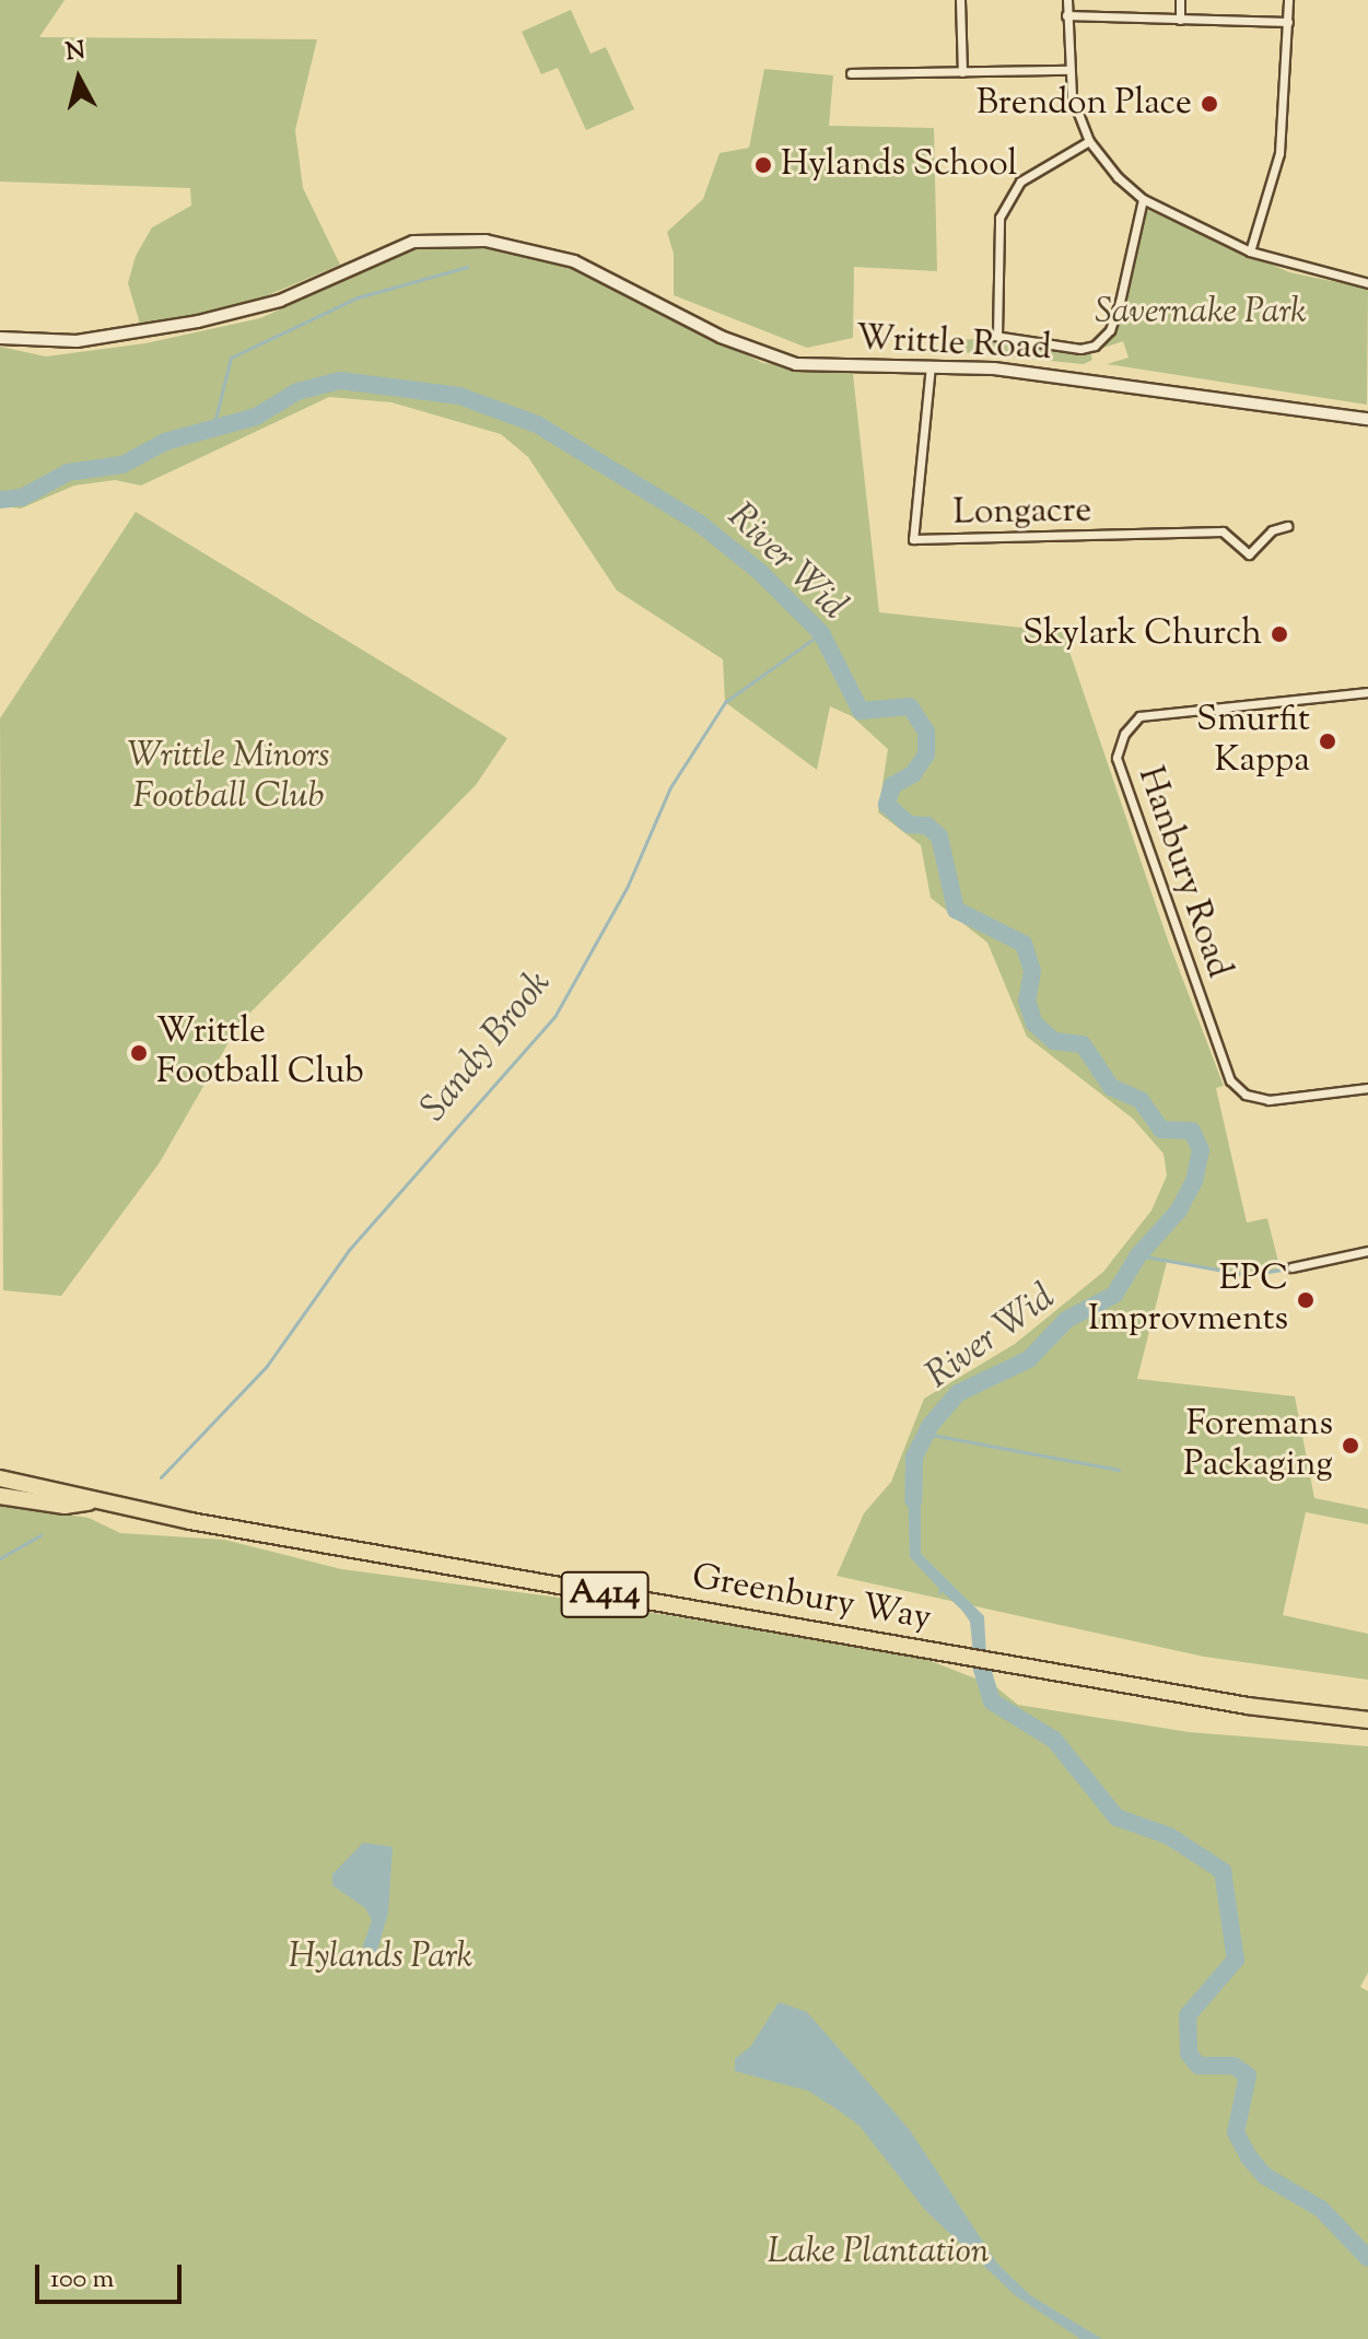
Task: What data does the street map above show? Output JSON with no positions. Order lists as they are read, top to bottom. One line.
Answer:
{"streets":{"highway":["A414","Greenbury Way"],"street":["Writtle Road","Longacre","Hanbury Road"]},"crossings":[["Writtle Road","Longacre"]],"water":["River Wid","Sandy Brook"],"parks":["Savernake Park","Writtle Minors Football Club","Hylands Park","Lake Plantation"],"places":["Brendon Place","Hylands School","Skylark Church","Smurfit Kappa","Writtle Football Club","EPC Improvments","Foremans Packaging"],"scale_bar":"100 m","north":"top"}
